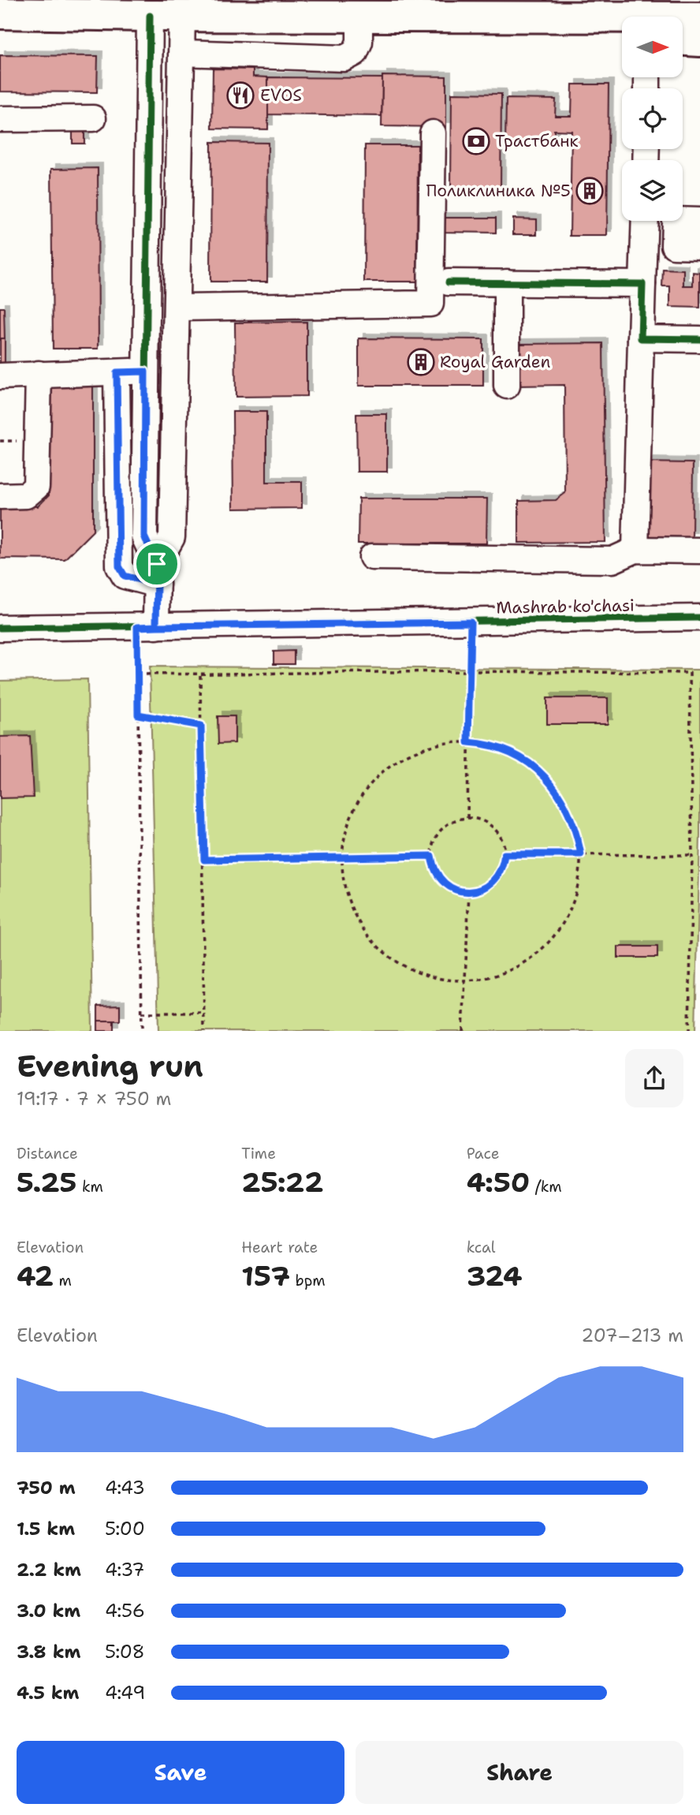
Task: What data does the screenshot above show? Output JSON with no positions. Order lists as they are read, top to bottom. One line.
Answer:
{"streets":{"street":["Mashrab ko'chasi"]},"places":{"restaurant":["EVOS"],"bank":["Трастбанк"],"building":["Поликлиника №5","Royal Garden"]},"north":"right","page":{"heading":["Evening run","19:17 · 7 × 750 m"],"stats":[["Distance","5.25 km"],["Time","25:22"],["Pace","4:50 /km"],["Elevation","42 m"],["Heart rate","157 bpm"],["kcal","324"]],"chart":["Elevation","207–213 m"],"list":[{"name":"750 m","note":"4:43"},{"name":"1.5 km","note":"5:00"},{"name":"2.2 km","note":"4:37"},{"name":"3.0 km","note":"4:56"},{"name":"3.8 km","note":"5:08"},{"name":"4.5 km","note":"4:49"}],"buttons":["Save","Share"]}}
